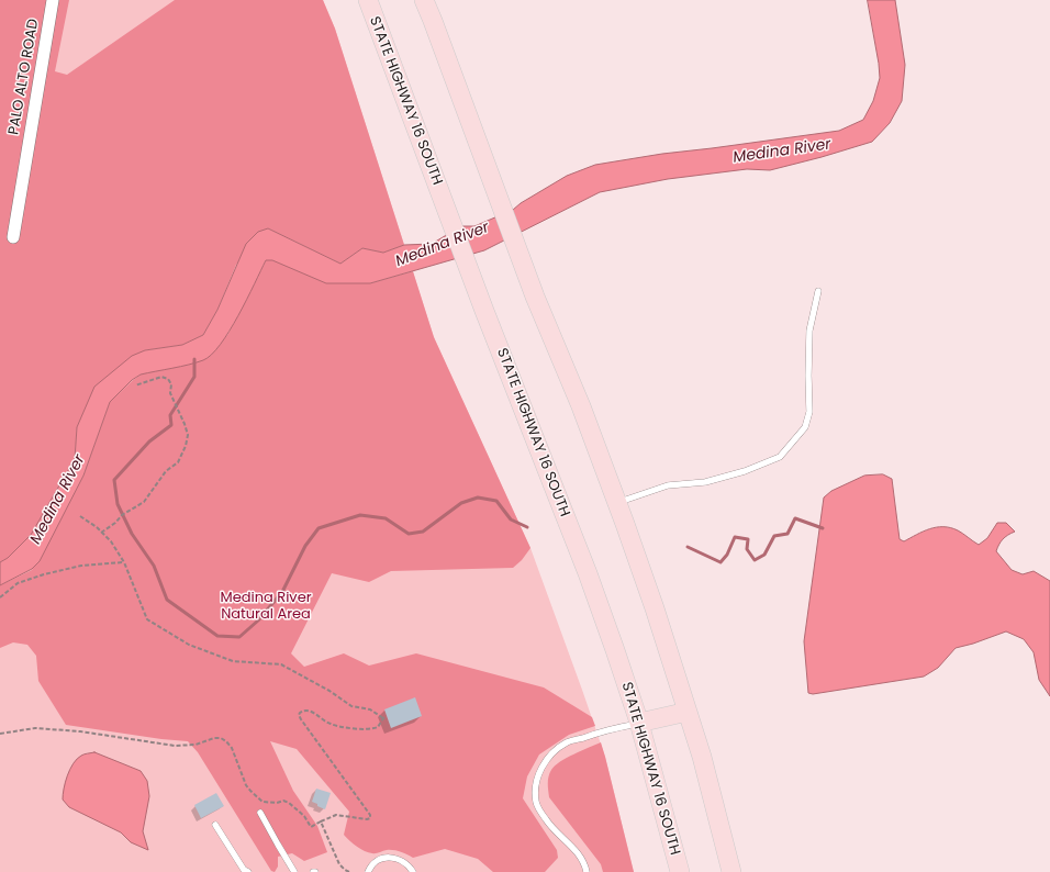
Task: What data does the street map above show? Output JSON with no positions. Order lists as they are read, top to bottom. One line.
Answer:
{"streets":{"main road":["STATE HIGHWAY 16 SOUTH"],"street":["PALO ALTO ROAD"]},"water":["Medina River"],"parks":["Medina River Natural Area"]}
